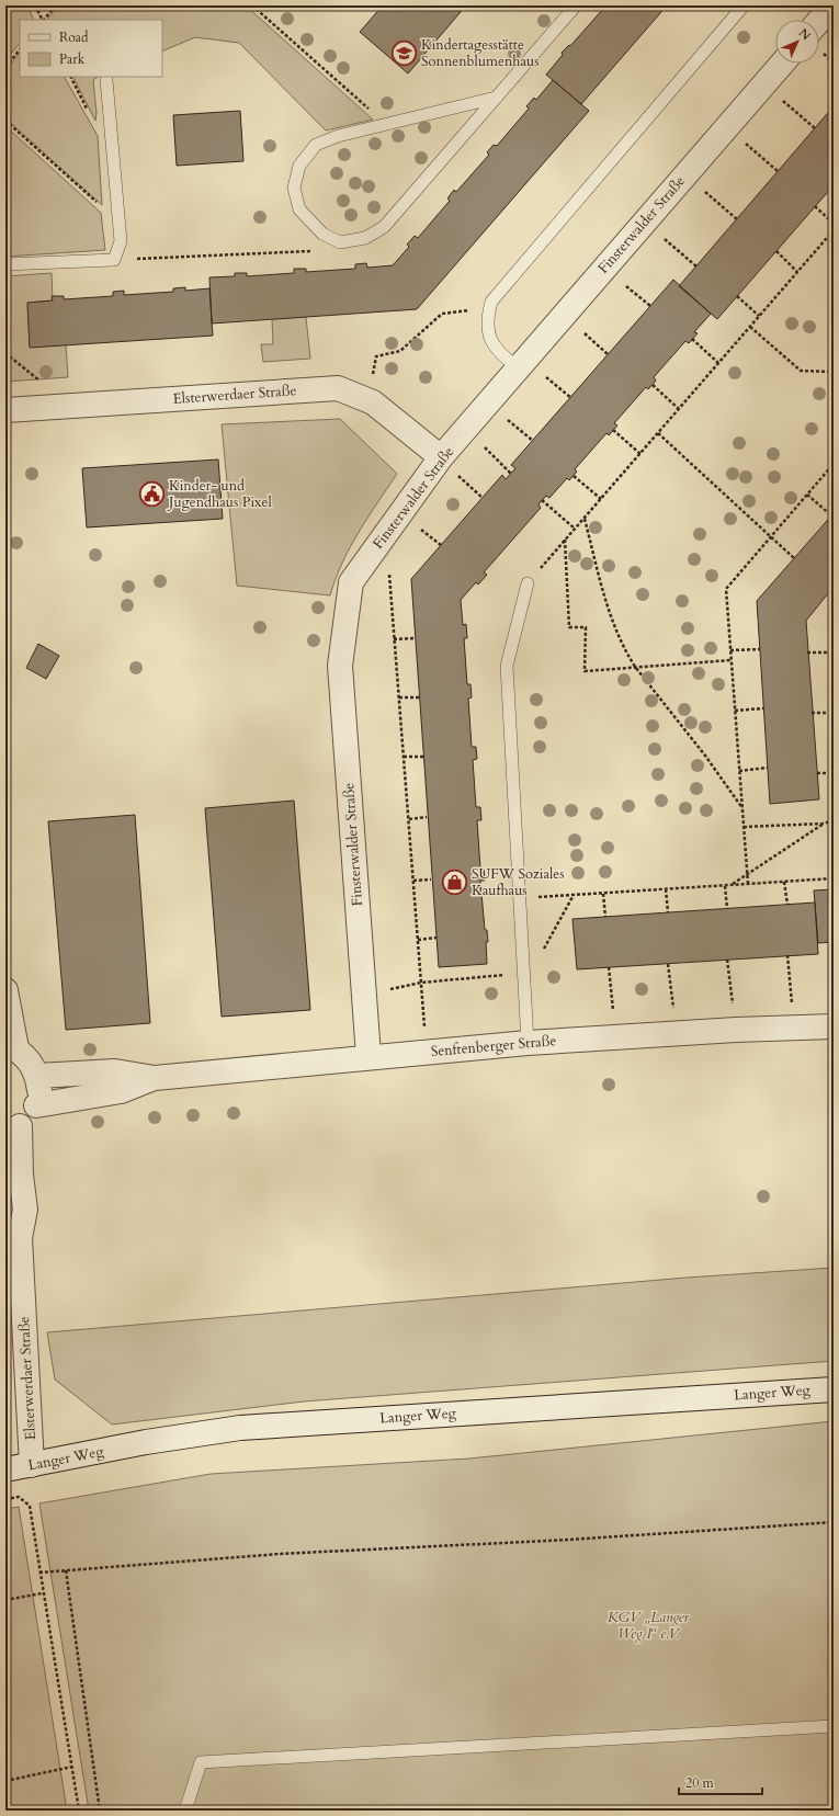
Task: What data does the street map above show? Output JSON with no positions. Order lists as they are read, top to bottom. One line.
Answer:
{"streets":{"street":["Finsterwalder Straße","Elsterwerdaer Straße","Senftenberger Straße","Langer Weg"]},"crossings":[["Finsterwalder Straße","Elsterwerdaer Straße"],["Finsterwalder Straße","Senftenberger Straße"],["Elsterwerdaer Straße","Langer Weg"]],"parks":["KGV „Langer Weg I“ e.V."],"places":{"school or university":["Kindertagesstätte Sonnenblumenhaus"],"public building":["Kinder- und Jugendhaus Pixel"],"shop":["SUFW Soziales Kaufhaus"]},"legend":["Road","Park"],"scale_bar":"20 m","north":"top right"}
